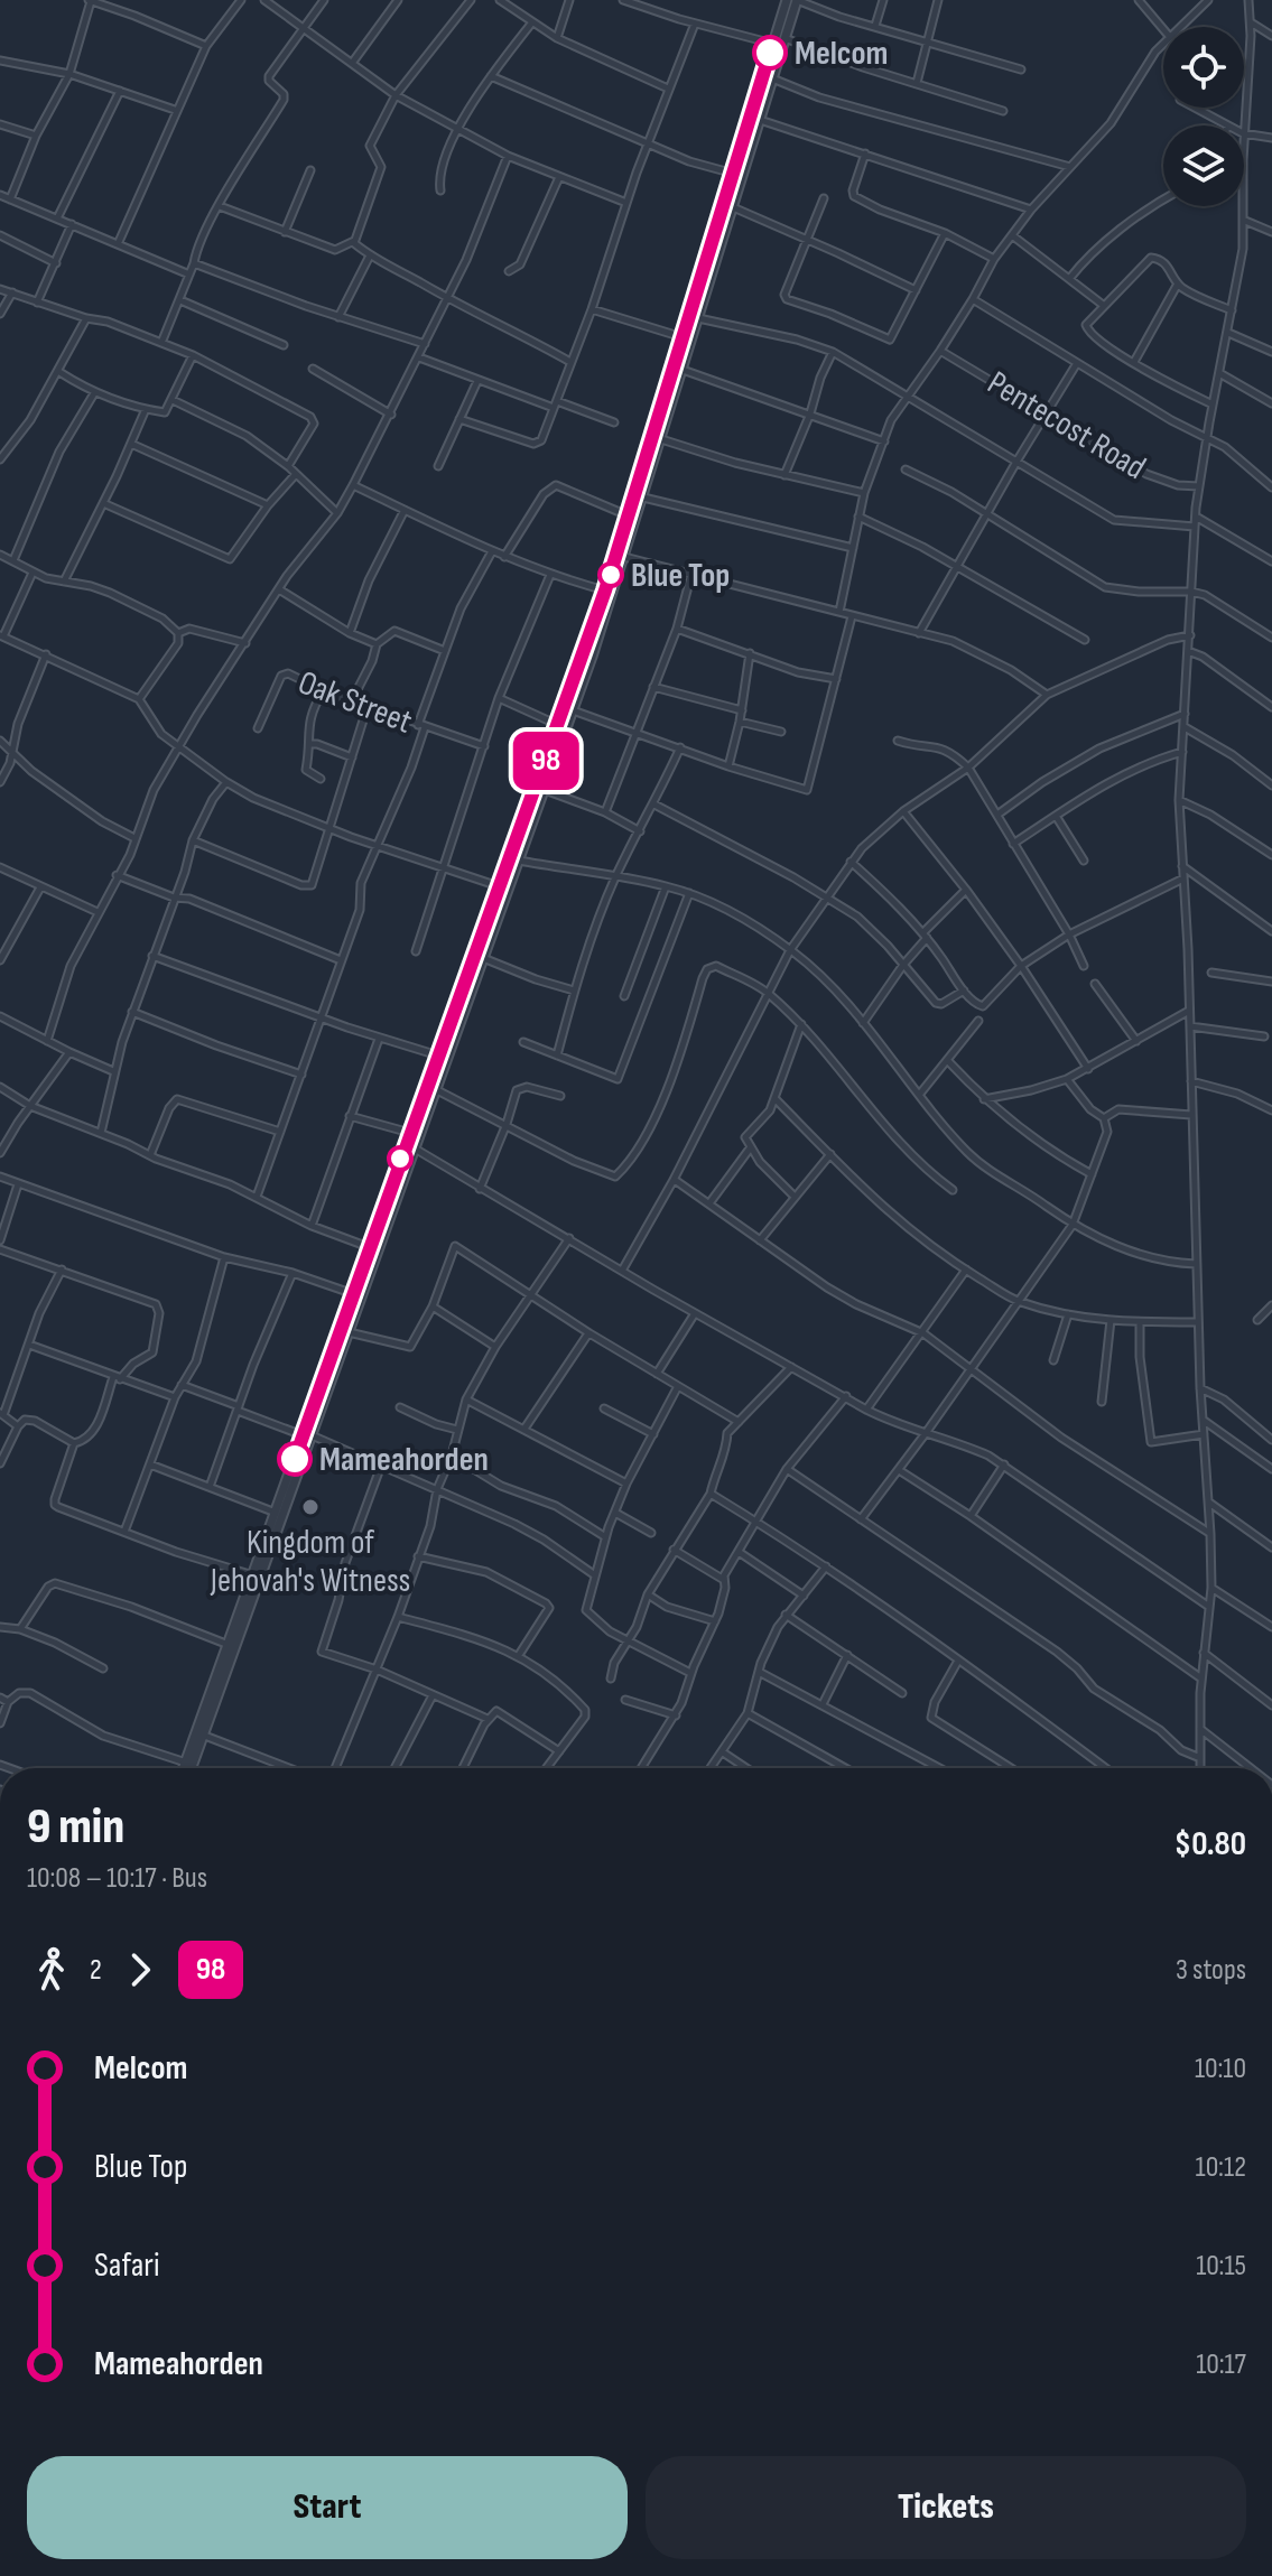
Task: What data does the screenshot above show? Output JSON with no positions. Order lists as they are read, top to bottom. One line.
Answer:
{"streets":{"street":["Pentecost Road","Oak Street"]},"places":["Melcom","Blue Top","Mameahorden","Kingdom of Jehovah's Witness"],"lines":["bus line 98"],"page":{"on_map":"98","heading":["9 min","10:08 – 10:17 · Bus","$0.80"],"legs":["2","98","3 stops"],"list":[{"name":"Melcom","value":"10:10"},{"name":"Blue Top","value":"10:12"},{"name":"Safari","value":"10:15"},{"name":"Mameahorden","value":"10:17"}],"buttons":["Start","Tickets"]}}
